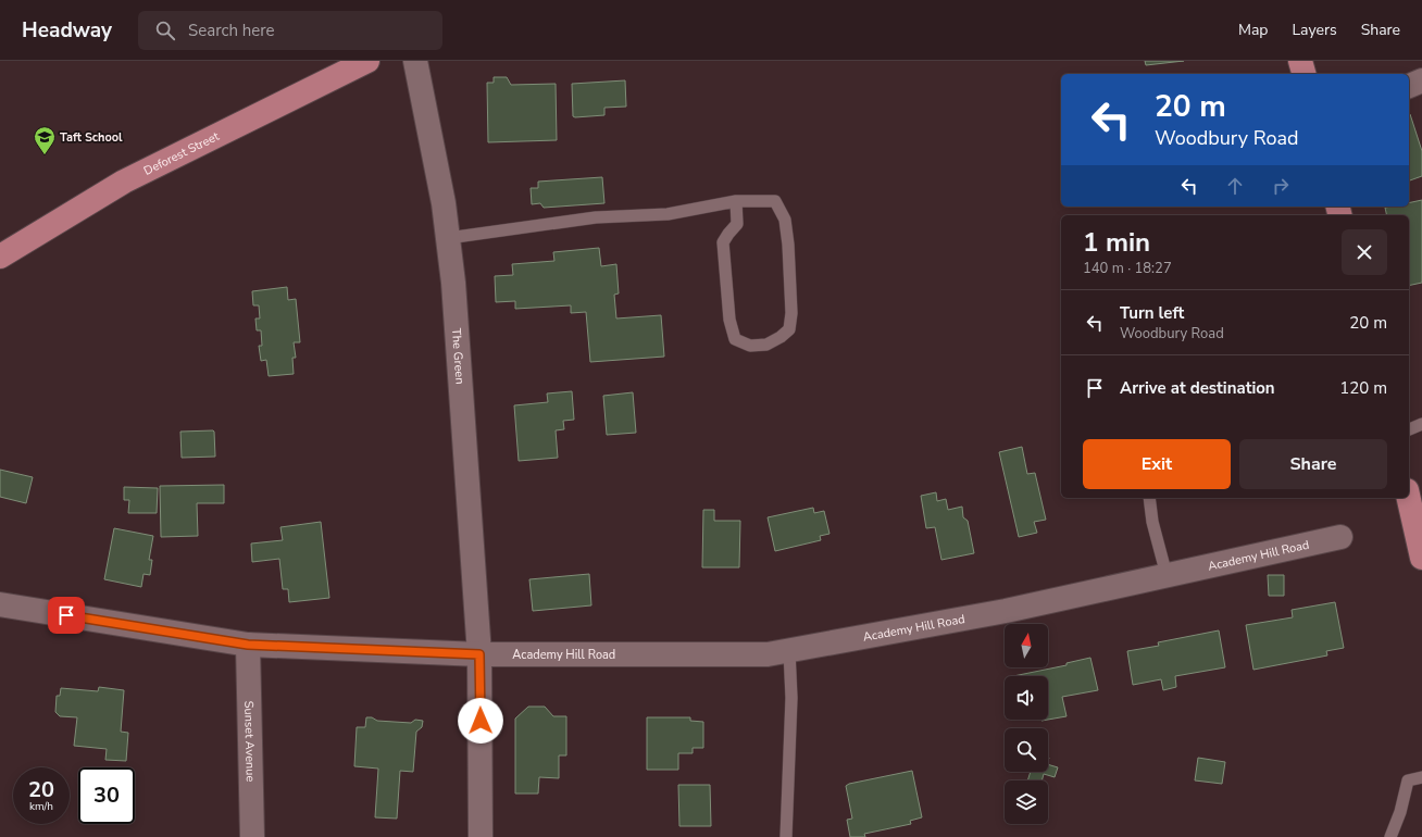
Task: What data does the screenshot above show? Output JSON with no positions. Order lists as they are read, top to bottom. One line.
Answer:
{"streets":{"main road":["Deforest Street"],"street":["The Green","Academy Hill Road","Sunset Avenue"]},"crossings":[["The Green","Academy Hill Road"],["Academy Hill Road","Sunset Avenue"]],"places":{"school or university":["Taft School"]},"north":"top","page":{"header":"Headway","search":"Search here","nav":["Map","Layers","Share"],"turn":["20 m","Woodbury Road"],"heading":["1 min","140 m · 18:27"],"list":[{"name":"Turn left","note":"Woodbury Road","value":"20 m"},{"name":"Arrive at destination","value":"120 m"}],"buttons":["Exit","Share"],"speed":"20 km/h","limit":"30"}}
